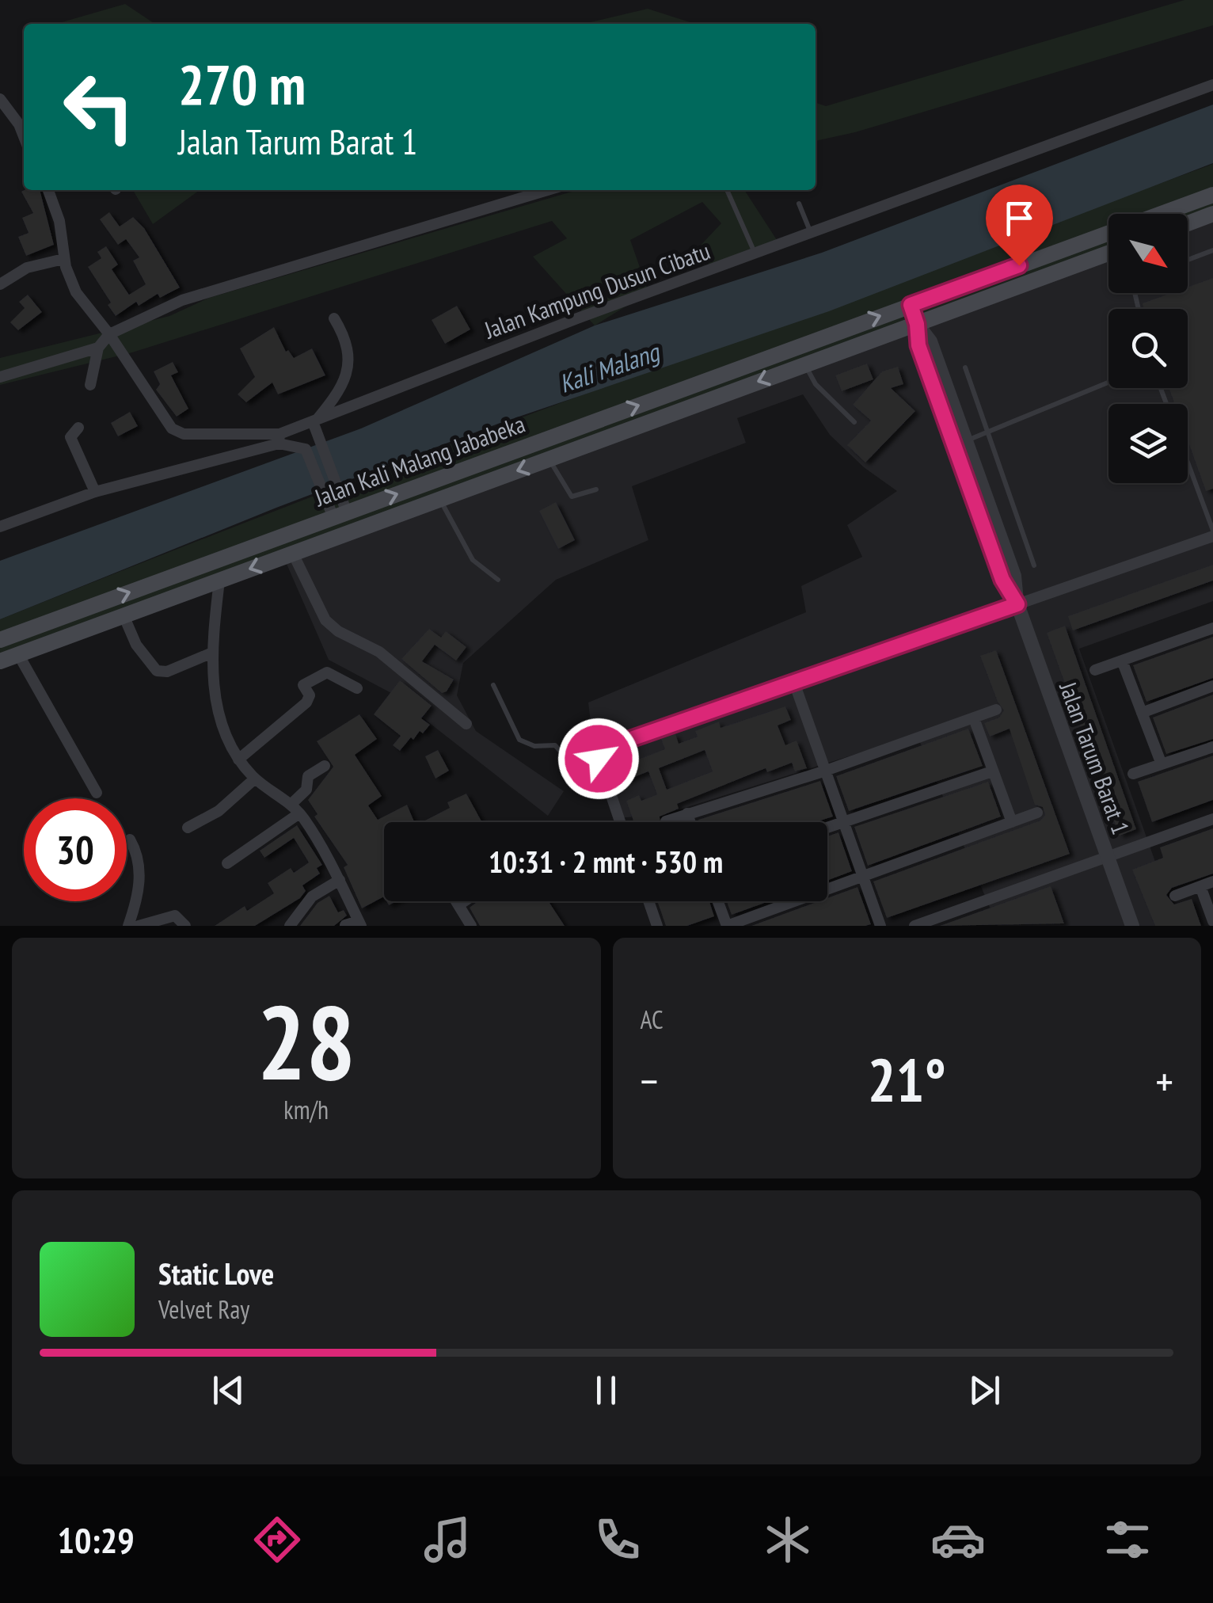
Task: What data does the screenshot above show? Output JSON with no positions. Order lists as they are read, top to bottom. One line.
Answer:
{"streets":{"main road":["Jalan Kali Malang Jababeka"],"street":["Jalan Kampung Dusun Cibatu","Jalan Tarum Barat 1"]},"crossings":[["Jalan Kali Malang Jababeka","Jalan Tarum Barat 1"]],"water":["Kali Malang"],"north":"bottom right","page":{"turn":["270 m","Jalan Tarum Barat 1"],"limit":"30","trip":"10:31 · 2 mnt · 530 m","tile":[["28","km/h"],"AC"],"heat":["−","21°","+"],"song":["Static Love","Velvet Ray"],"tabs":"10:29"}}
